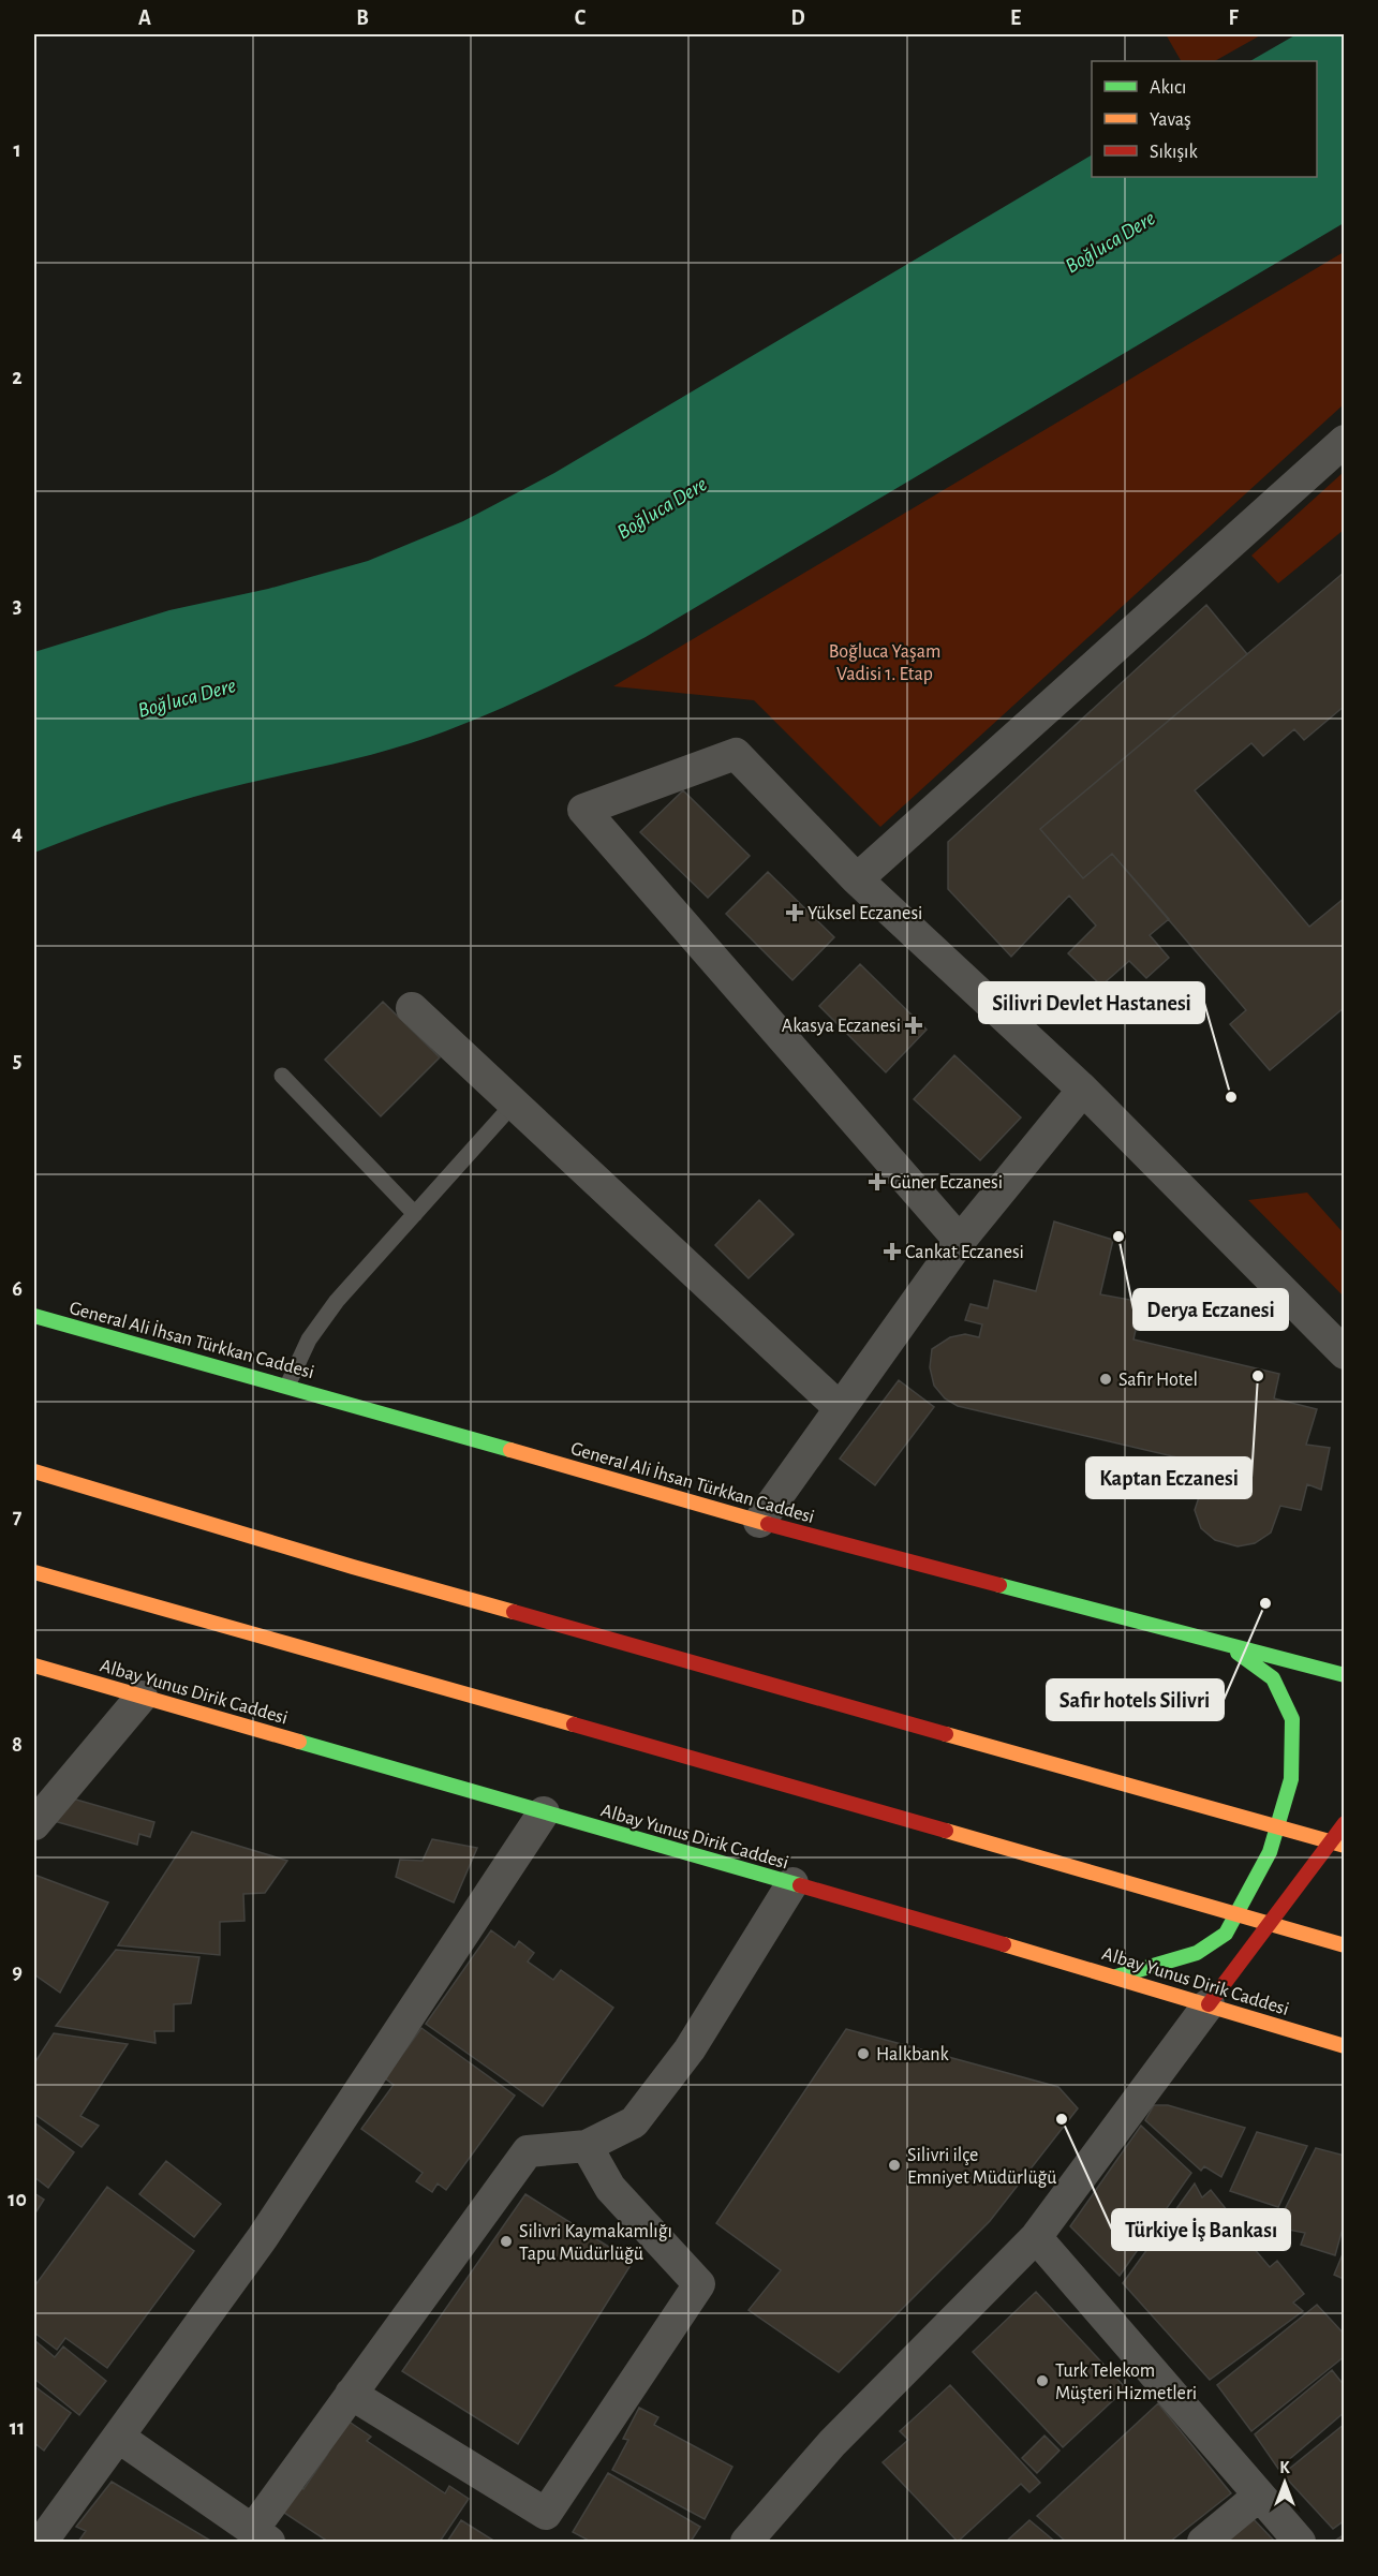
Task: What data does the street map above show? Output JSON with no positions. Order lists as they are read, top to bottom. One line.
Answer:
{"streets":{"main road":["General Ali İhsan Türkkan Caddesi","Albay Yunus Dirik Caddesi"]},"water":["Boğluca Dere"],"parks":["Boğluca Yaşam Vadisi 1. Etap"],"places":{"health":["Yüksel Eczanesi","Akasya Eczanesi","Güner Eczanesi","Cankat Eczanesi"],"other":["Silivri Devlet Hastanesi","Derya Eczanesi","Kaptan Eczanesi","Safir Hotel","Safir hotels Silivri","Halkbank","Türkiye İş Bankası","Silivri ilçe Emniyet Müdürlüğü","Silivri Kaymakamlığı Tapu Müdürlüğü","Turk Telekom Müşteri Hizmetleri"]},"legend":["Akıcı","Yavaş","Sıkışık"],"north":"top","grid":{"columns":["A","B","C","D","E","F"],"rows":["1","2","3","4","5","6","7","8","9","10","11"]}}
